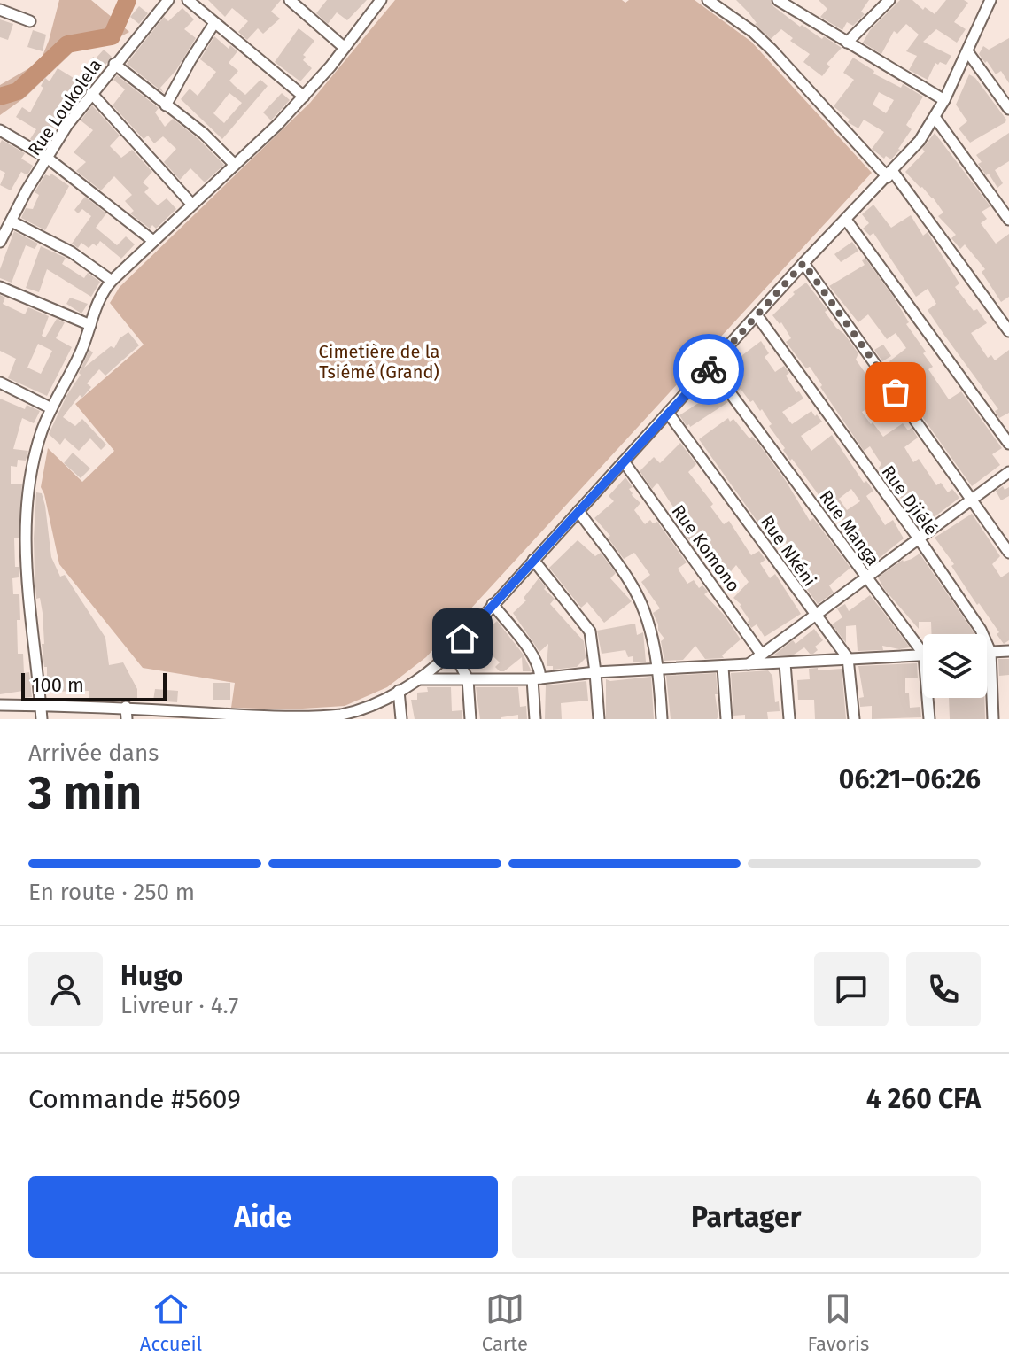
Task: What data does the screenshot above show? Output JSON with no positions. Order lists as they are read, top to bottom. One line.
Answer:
{"streets":{"street":["Rue Loukolela","Rue Djiélé","Rue Manga","Rue Komono","Rue Nkéni"]},"parks":["Cimetière de la Tsiémé (Grand)"],"scale_bar":"100 m","page":{"scale":"100 m","heading":["3 min","Arrivée dans","06:21–06:26"],"panel":["Hugo","Livreur · 4.7","Commande #5609","4 260 CFA"],"bar":"En route · 250 m","buttons":["Aide","Partager"],"tabs":["Accueil","Carte","Favoris"]}}
